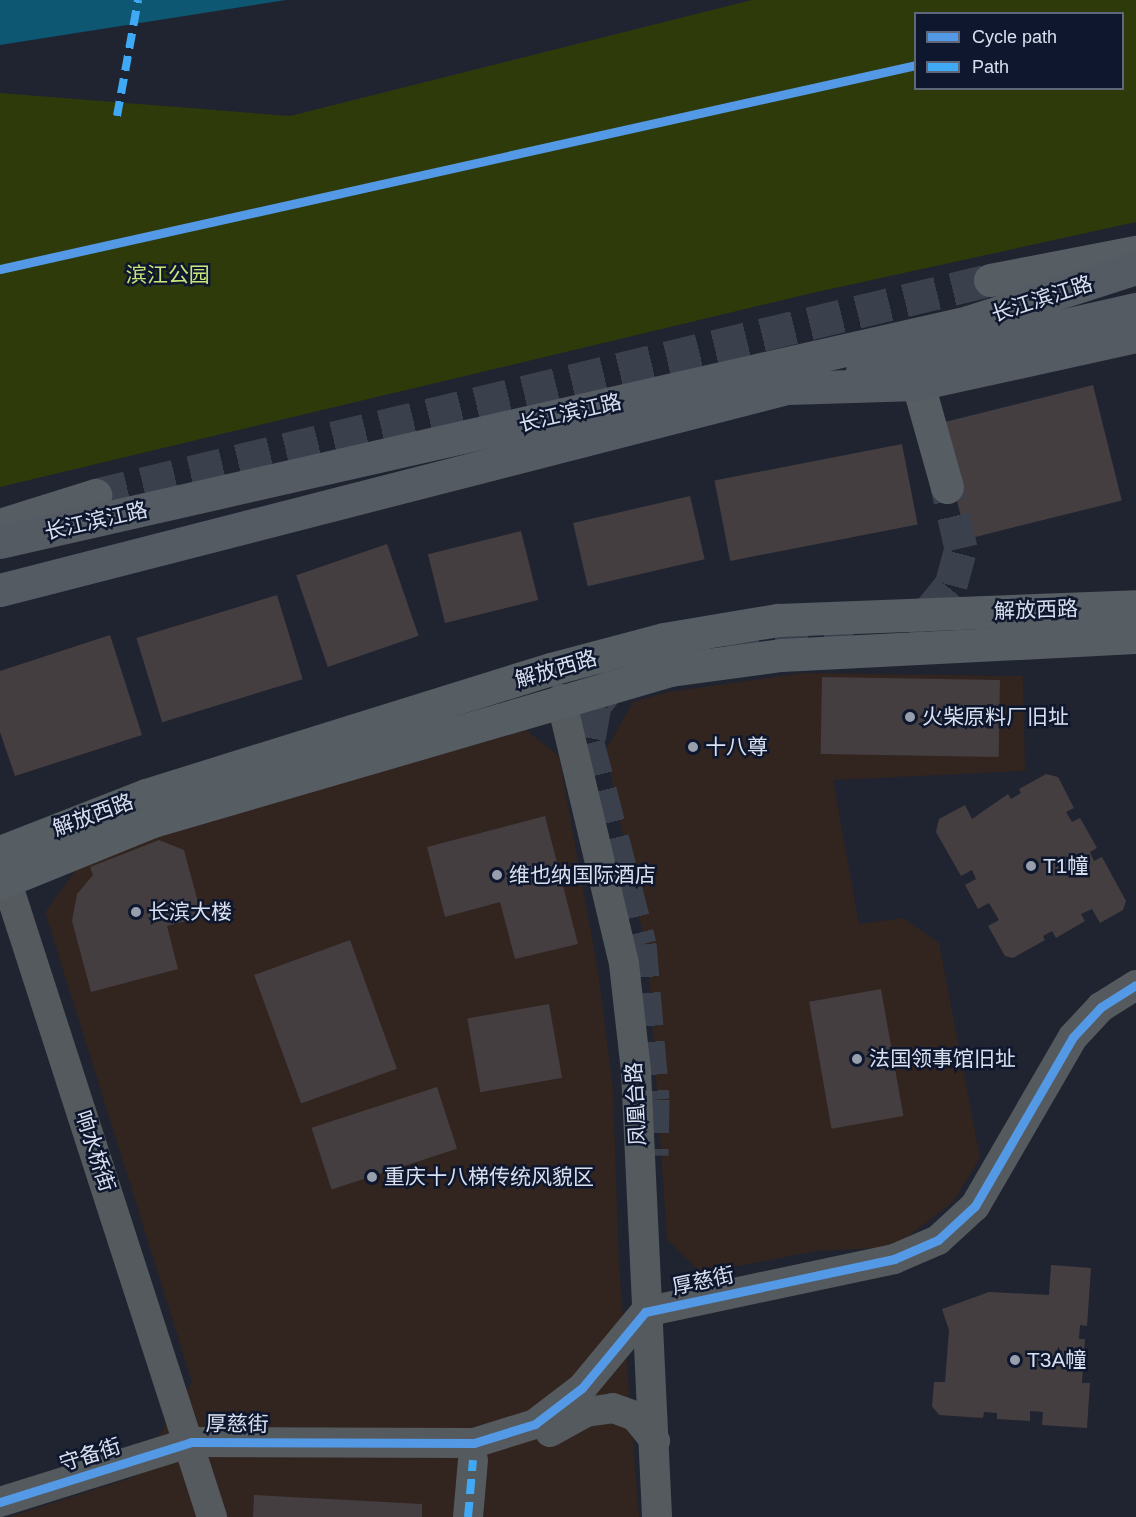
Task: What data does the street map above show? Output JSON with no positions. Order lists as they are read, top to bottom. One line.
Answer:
{"streets":{"main road":["长江滨江路","解放西路"],"street":["凤凰台路","响水桥街","厚慈街","守备街"]},"crossings":[["解放西路","凤凰台路"],["解放西路","响水桥街"],["凤凰台路","厚慈街"],["响水桥街","厚慈街"],["响水桥街","守备街"],["厚慈街","守备街"]],"parks":["滨江公园"],"places":["火柴原料厂旧址","十八尊","T1幢","维也纳国际酒店","长滨大楼","法国领事馆旧址","重庆十八梯传统风貌区","T3A幢"],"legend":["Cycle path","Path"]}
